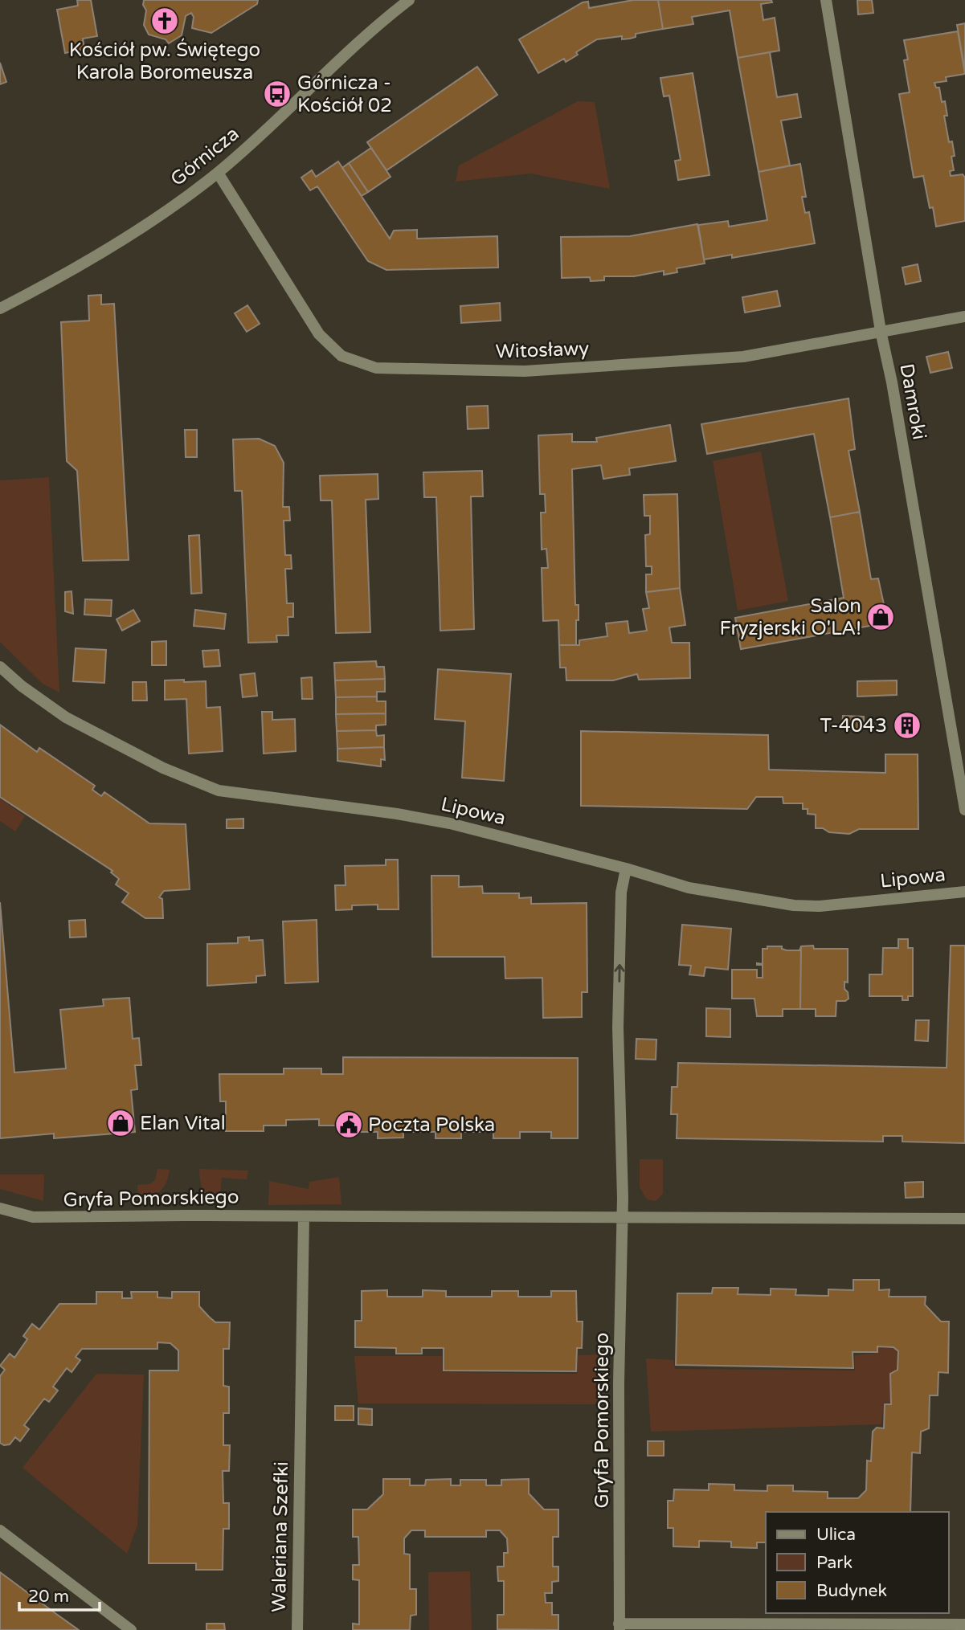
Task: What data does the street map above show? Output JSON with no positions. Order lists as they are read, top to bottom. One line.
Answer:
{"streets":{"street":["Górnicza","Witosławy","Damroki","Lipowa","Gryfa Pomorskiego","Waleriana Szefki"]},"crossings":[["Górnicza","Witosławy"],["Witosławy","Damroki"],["Lipowa","Gryfa Pomorskiego"],["Gryfa Pomorskiego","Waleriana Szefki"]],"places":{"church":["Kościół pw. Świętego Karola Boromeusza"],"bus stop":["Górnicza - Kościół 02"],"shop":["Salon Fryzjerski O'LA!","Elan Vital"],"building":["T-4043"],"public building":["Poczta Polska"]},"legend":["Ulica","Park","Budynek"],"scale_bar":"20 m"}
